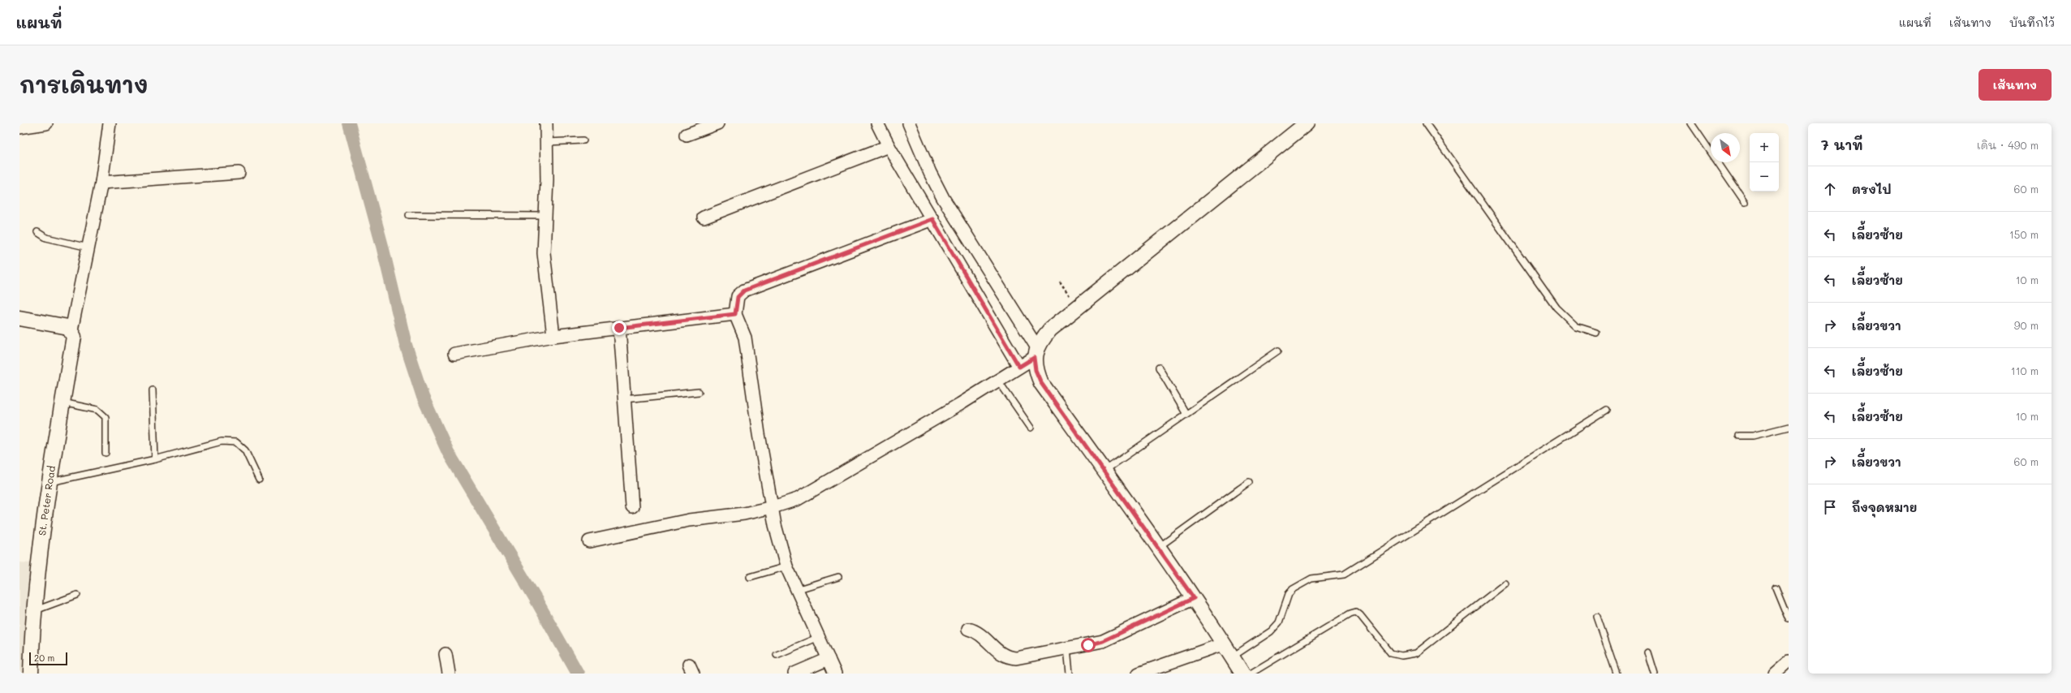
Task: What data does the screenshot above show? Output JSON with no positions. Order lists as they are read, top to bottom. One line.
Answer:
{"streets":{"street":["St. Peter Road"]},"scale_bar":"20 m","north":"bottom right","page":{"header":"แผนที่","nav":["แผนที่","เส้นทาง","บันทึกไว้"],"buttons":"เส้นทาง","title":"การเดินทาง","heading":["7 นาที","เดิน · 490 m"],"map_buttons":["+","−"],"list":[["ตรงไป","60 m"],["เลี้ยวซ้าย","150 m"],["เลี้ยวซ้าย","10 m"],["เลี้ยวขวา","90 m"],["เลี้ยวซ้าย","110 m"],["เลี้ยวซ้าย","10 m"],["เลี้ยวขวา","60 m"],"ถึงจุดหมาย"],"scale":"20 m"}}
